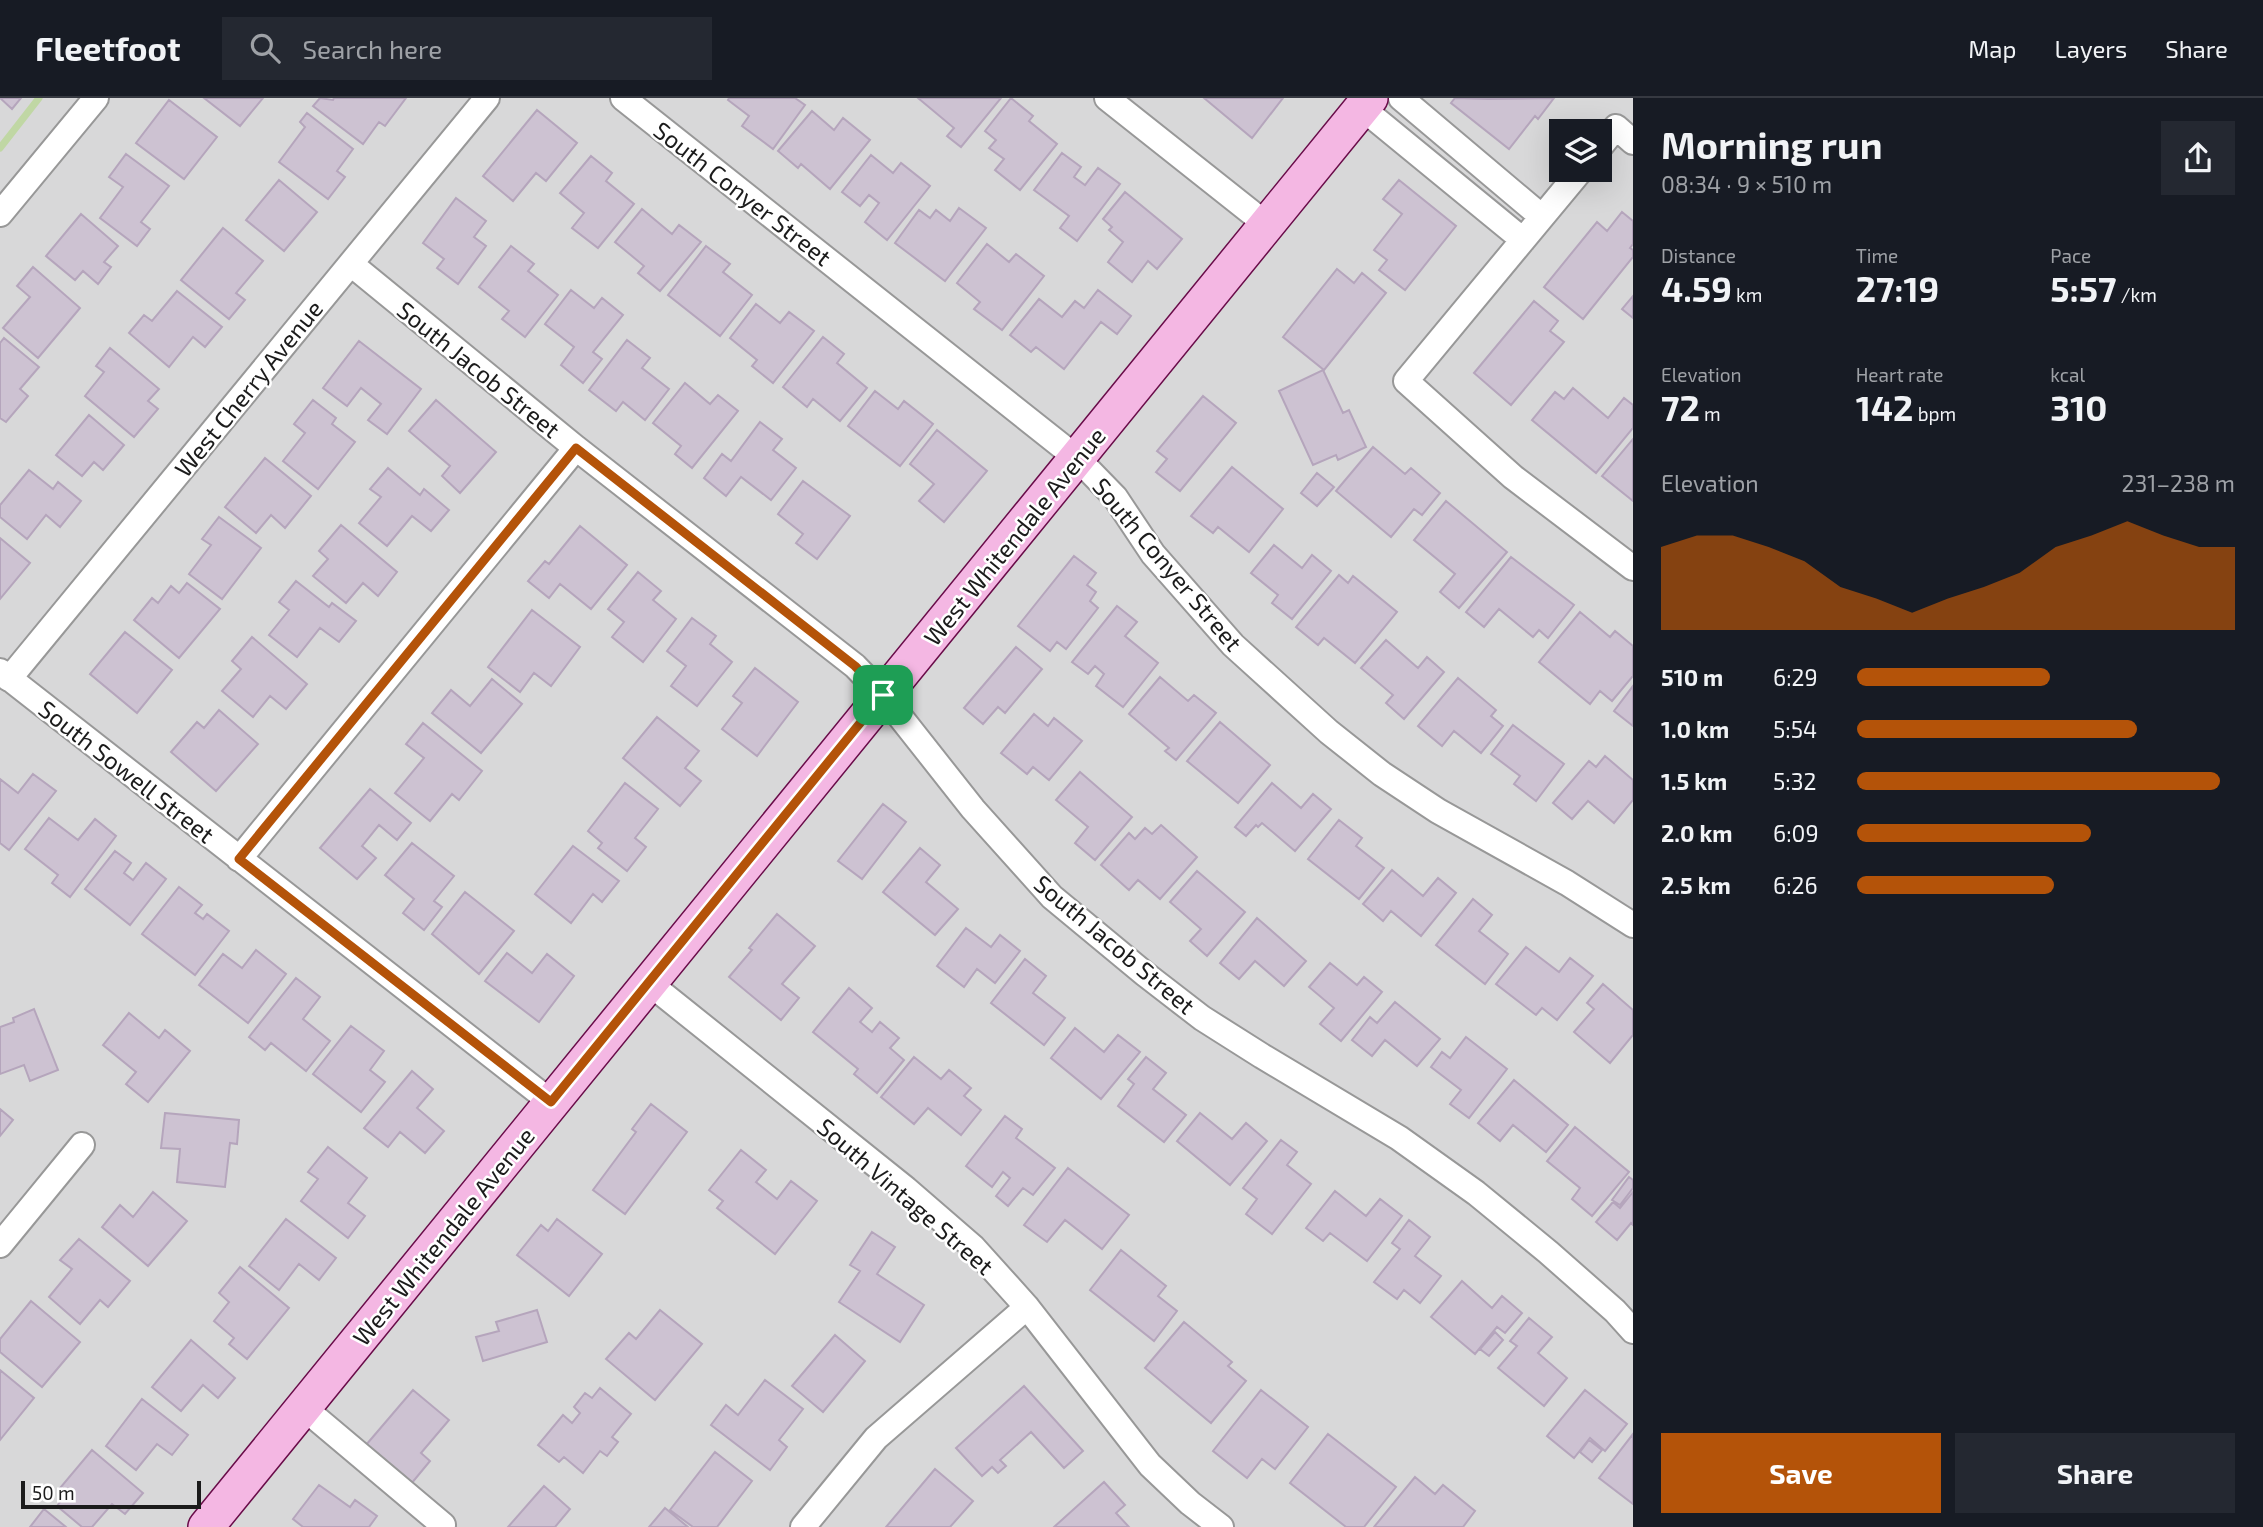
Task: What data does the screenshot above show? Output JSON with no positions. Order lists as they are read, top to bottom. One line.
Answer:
{"streets":{"street":["South Conyer Street","South Jacob Street","West Cherry Avenue","West Whitendale Avenue","South Sowell Street","South Vintage Street"]},"crossings":[["South Conyer Street","West Whitendale Avenue"],["South Jacob Street","West Cherry Avenue"],["South Jacob Street","West Whitendale Avenue"],["West Cherry Avenue","South Sowell Street"],["West Whitendale Avenue","South Sowell Street"],["West Whitendale Avenue","South Vintage Street"]],"scale_bar":"50 m","page":{"header":"Fleetfoot","search":"Search here","nav":["Map","Layers","Share"],"heading":["Morning run","08:34 · 9 × 510 m"],"stats":[["Distance","4.59 km"],["Time","27:19"],["Pace","5:57 /km"],["Elevation","72 m"],["Heart rate","142 bpm"],["kcal","310"]],"chart":["Elevation","231–238 m"],"list":[{"name":"510 m","note":"6:29"},{"name":"1.0 km","note":"5:54"},{"name":"1.5 km","note":"5:32"},{"name":"2.0 km","note":"6:09"},{"name":"2.5 km","note":"6:26"}],"buttons":["Save","Share"],"scale":"50 m"}}
